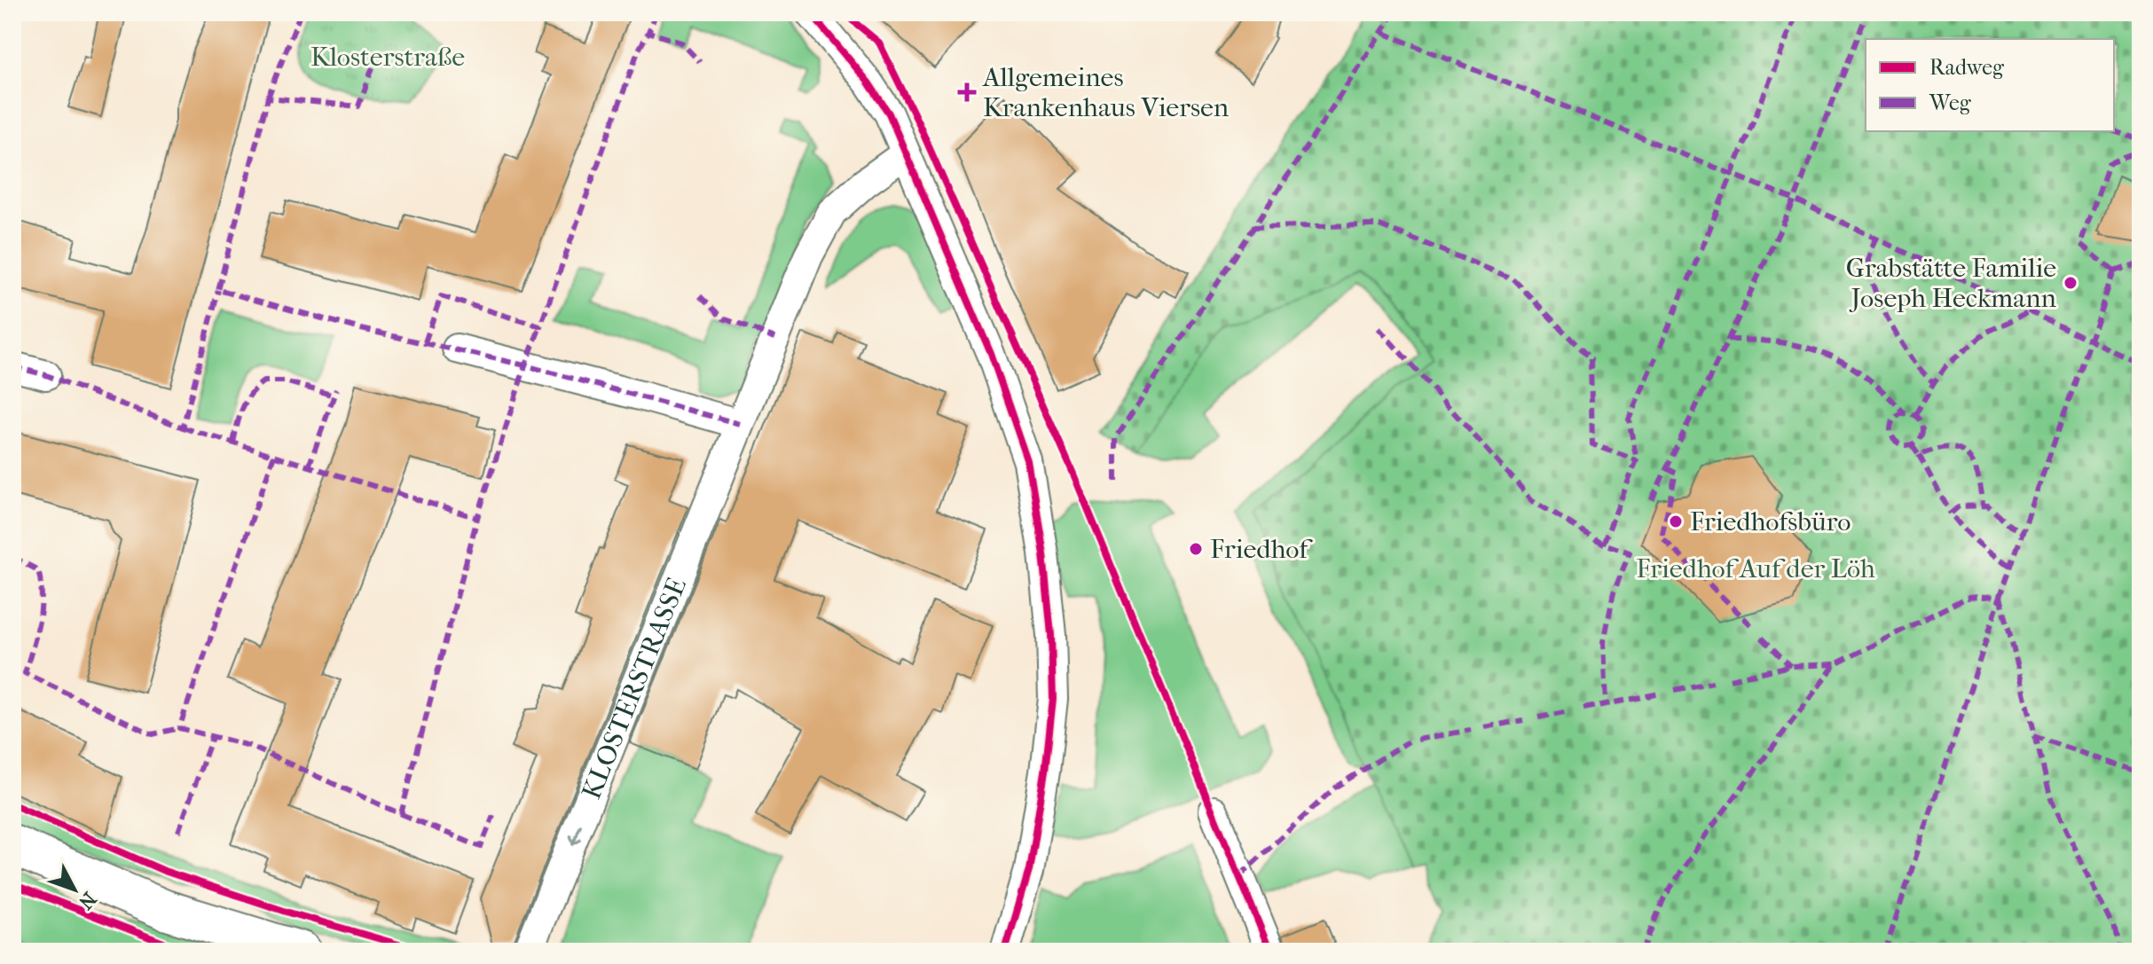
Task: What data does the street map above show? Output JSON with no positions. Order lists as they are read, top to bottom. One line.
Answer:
{"streets":{"street":["KLOSTERSTRASSE"]},"one_way":["KLOSTERSTRASSE"],"parks":["Klosterstraße","Friedhof Auf der Löh"],"places":{"health":["Allgemeines Krankenhaus Viersen"],"other":["Grabstätte Familie Joseph Heckmann","Friedhofsbüro","Friedhof"]},"legend":["Radweg","Weg"],"north":"bottom right"}
